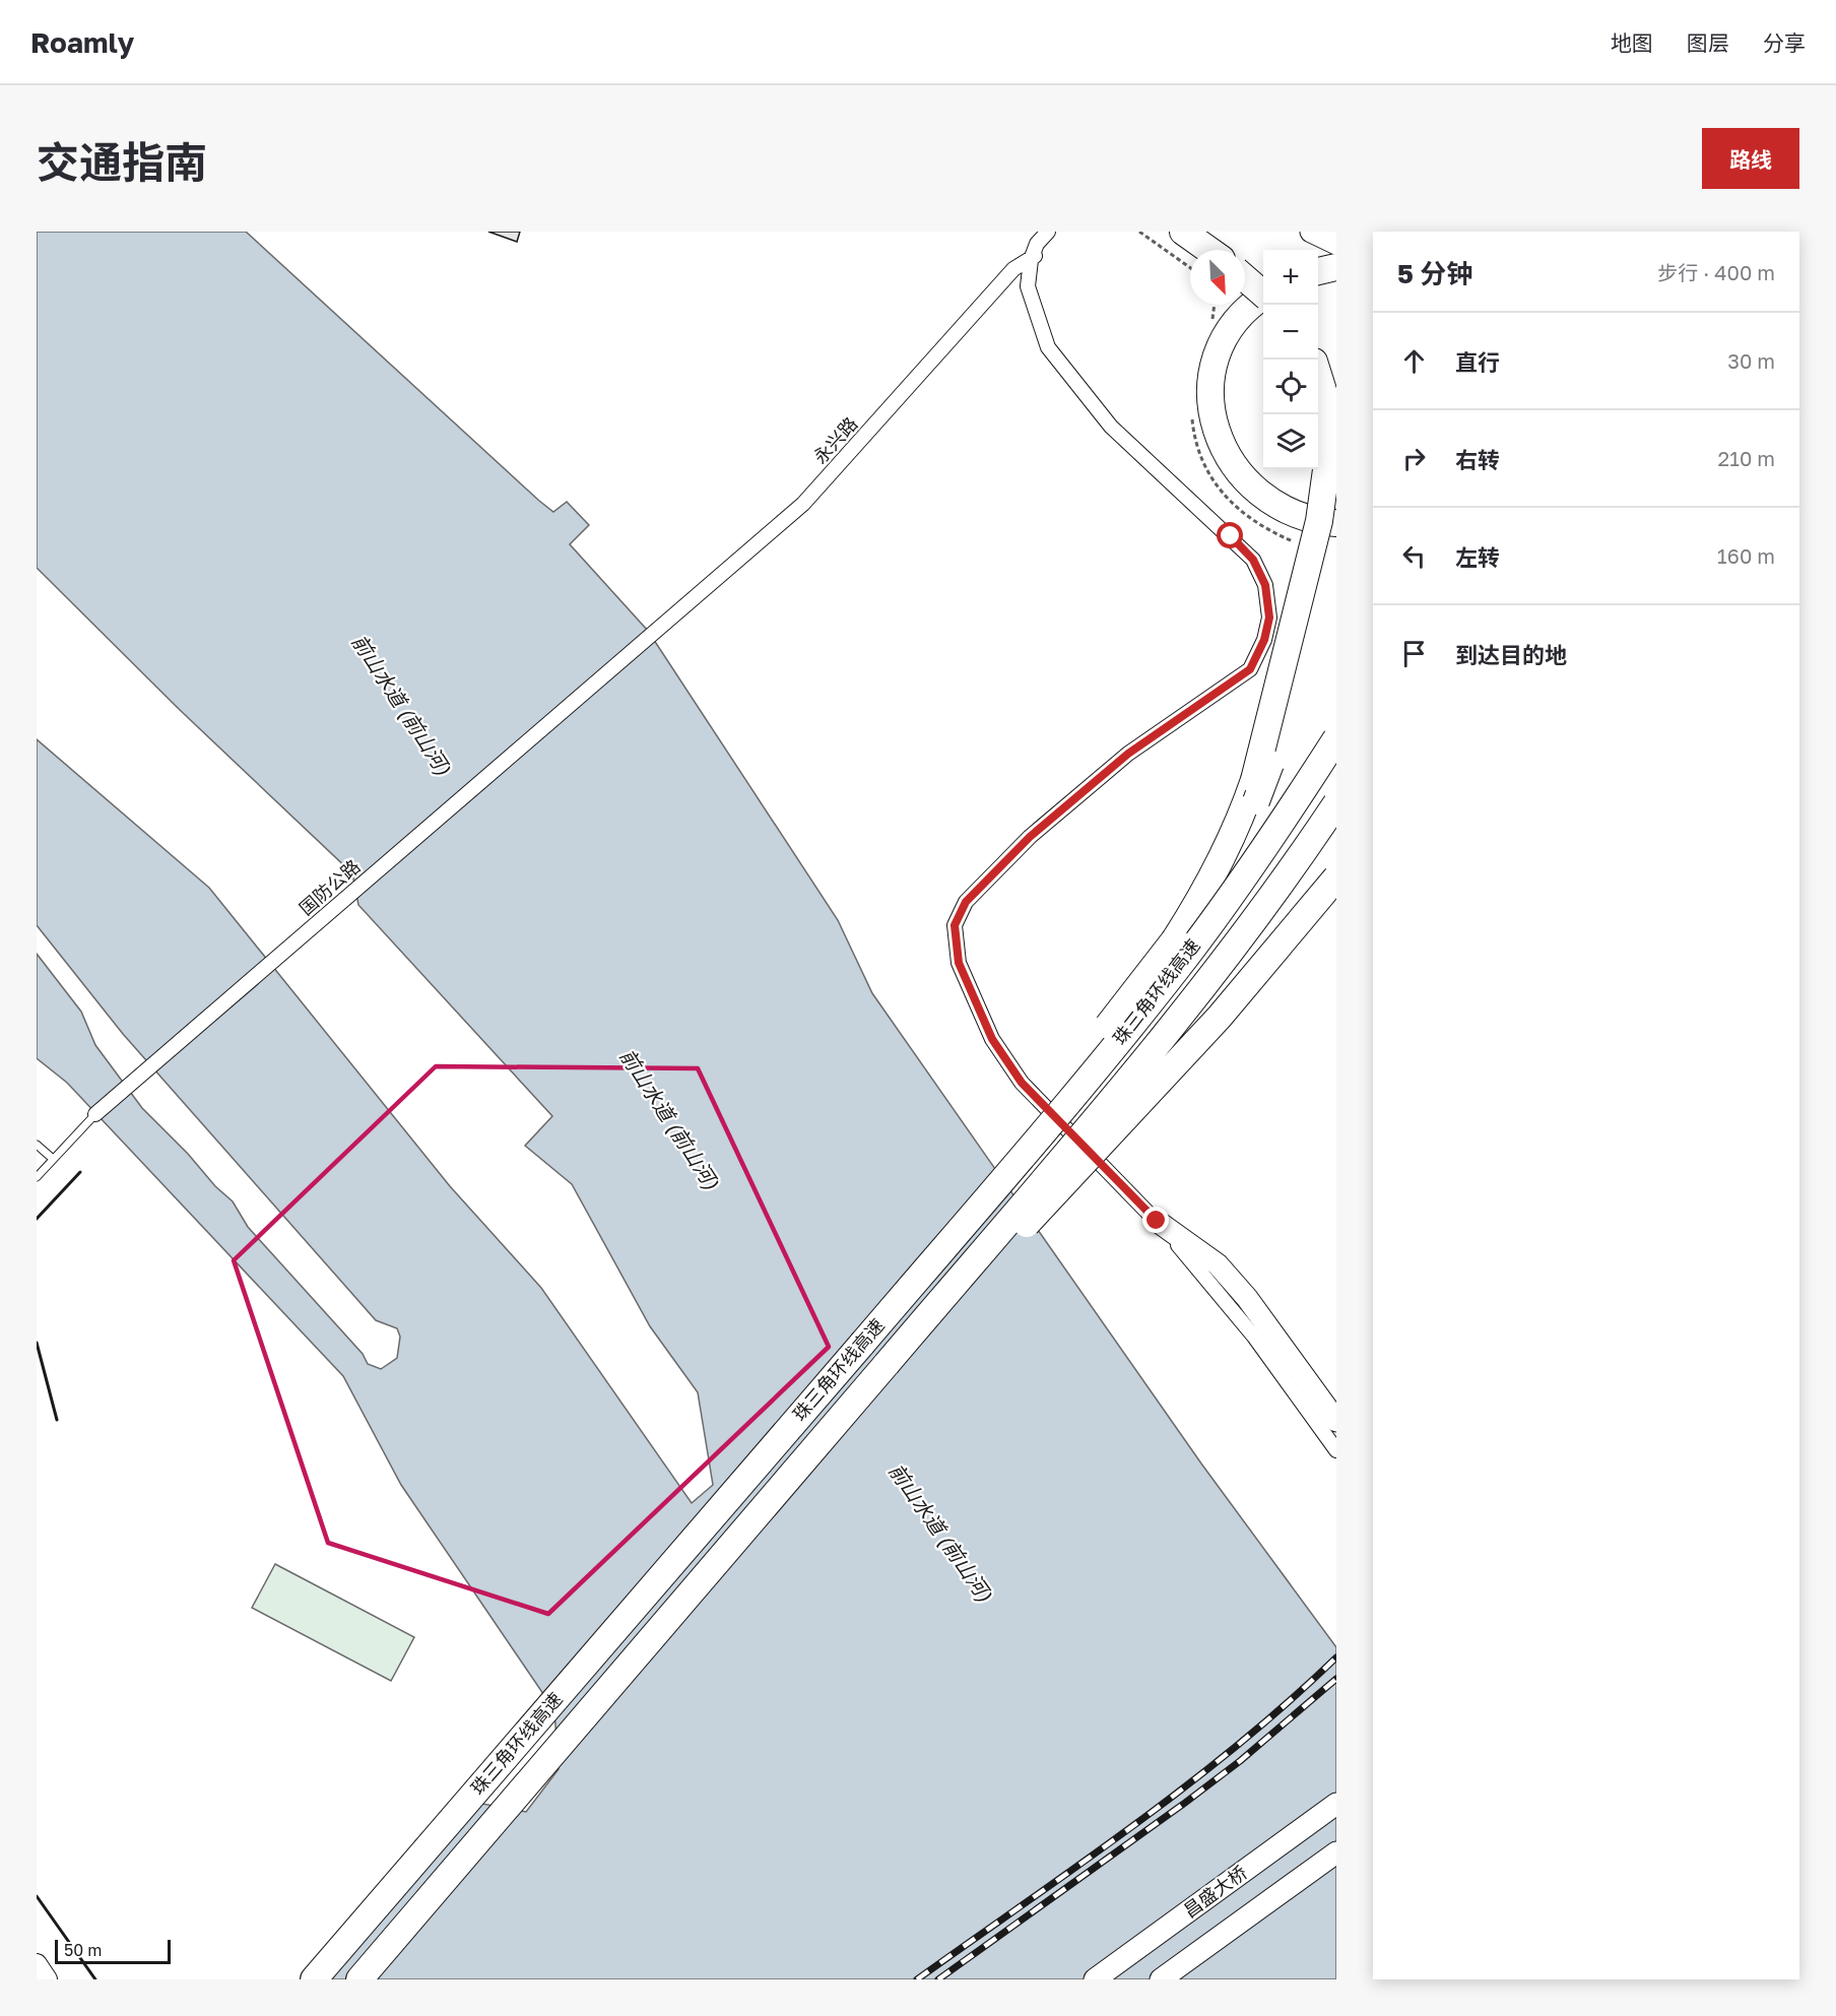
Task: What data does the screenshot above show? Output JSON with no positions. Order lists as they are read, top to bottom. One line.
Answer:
{"streets":{"highway":["珠三角环线高速"],"main road":["昌盛大桥"],"street":["永兴路","国防公路"]},"crossings":[["永兴路","国防公路"]],"water":["前山水道 (前山河)"],"scale_bar":"50 m","north":"bottom right","page":{"header":"Roamly","nav":["地图","图层","分享"],"title":"交通指南","buttons":"路线","heading":["5 分钟","步行 · 400 m"],"map_buttons":["+","−"],"list":[["直行","30 m"],["右转","210 m"],["左转","160 m"],"到达目的地"],"scale":"50 m"}}
